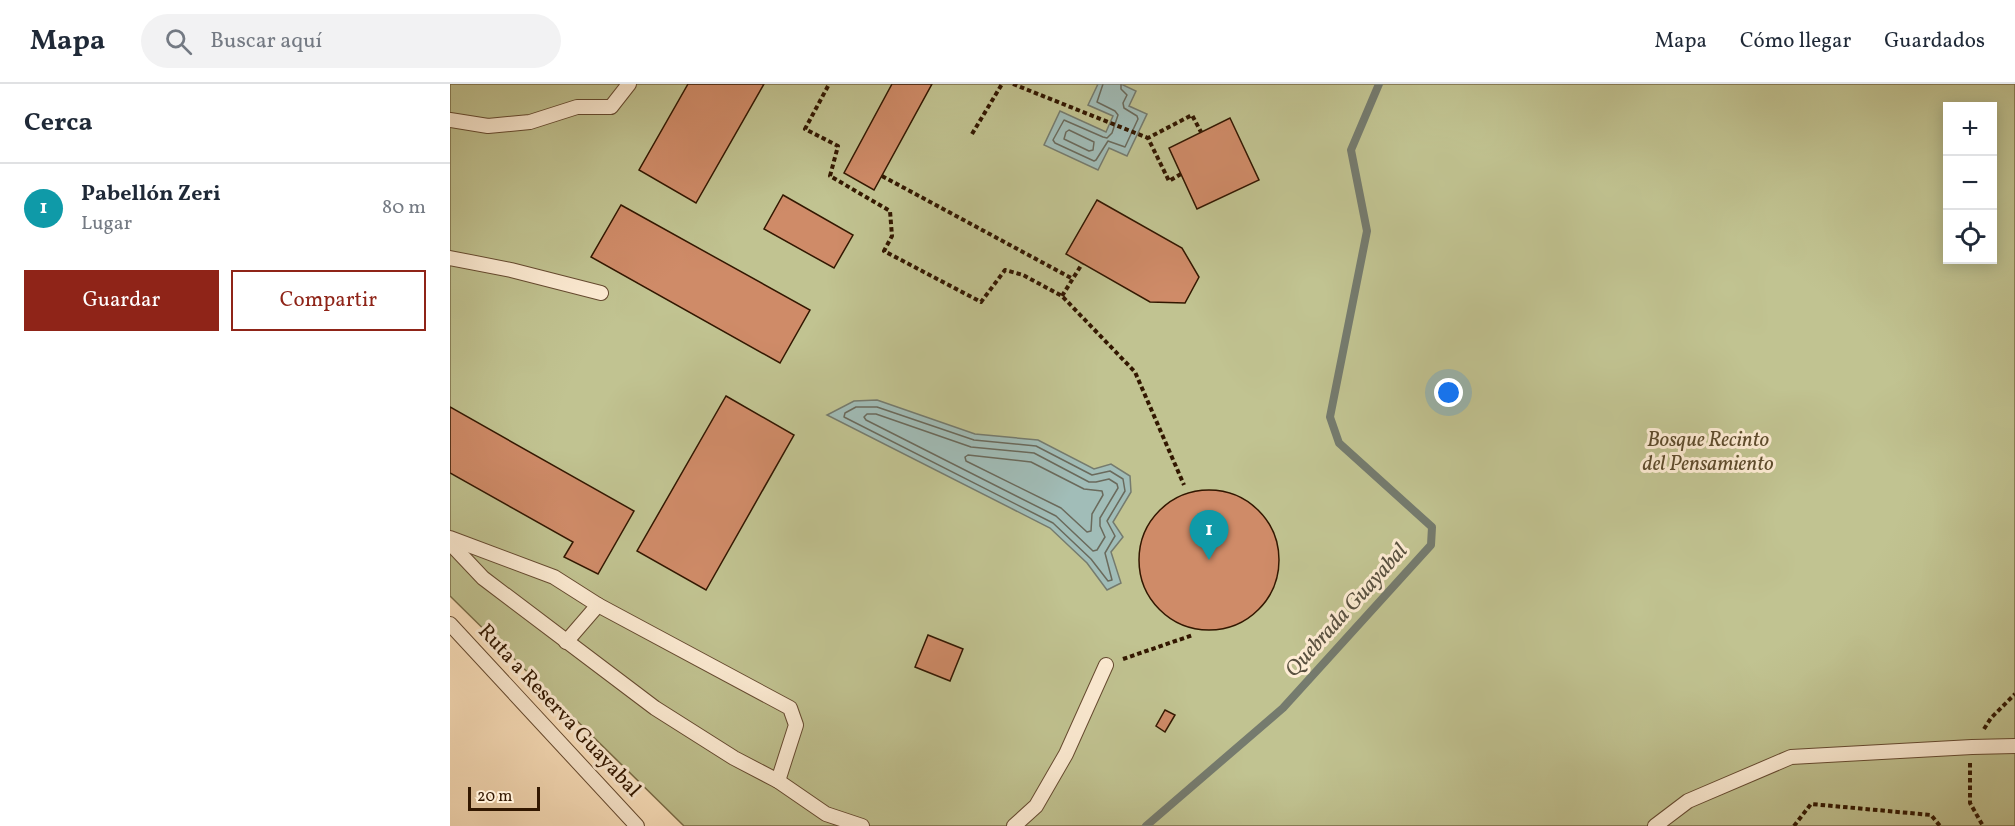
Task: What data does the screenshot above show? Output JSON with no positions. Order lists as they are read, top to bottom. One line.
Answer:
{"streets":{"lane":["Ruta a Reserva Guayabal"]},"water":["Quebrada Guayabal"],"parks":["Bosque Recinto del Pensamiento"],"scale_bar":"20 m","page":{"header":"Mapa","search":"Buscar aquí","nav":["Mapa","Cómo llegar","Guardados"],"heading":"Cerca","map_buttons":["+","−"],"list":[{"mark":"1","name":"Pabellón Zeri","note":"Lugar","value":"80 m"}],"buttons":["Guardar","Compartir"],"pins":"1","scale":"20 m"}}
